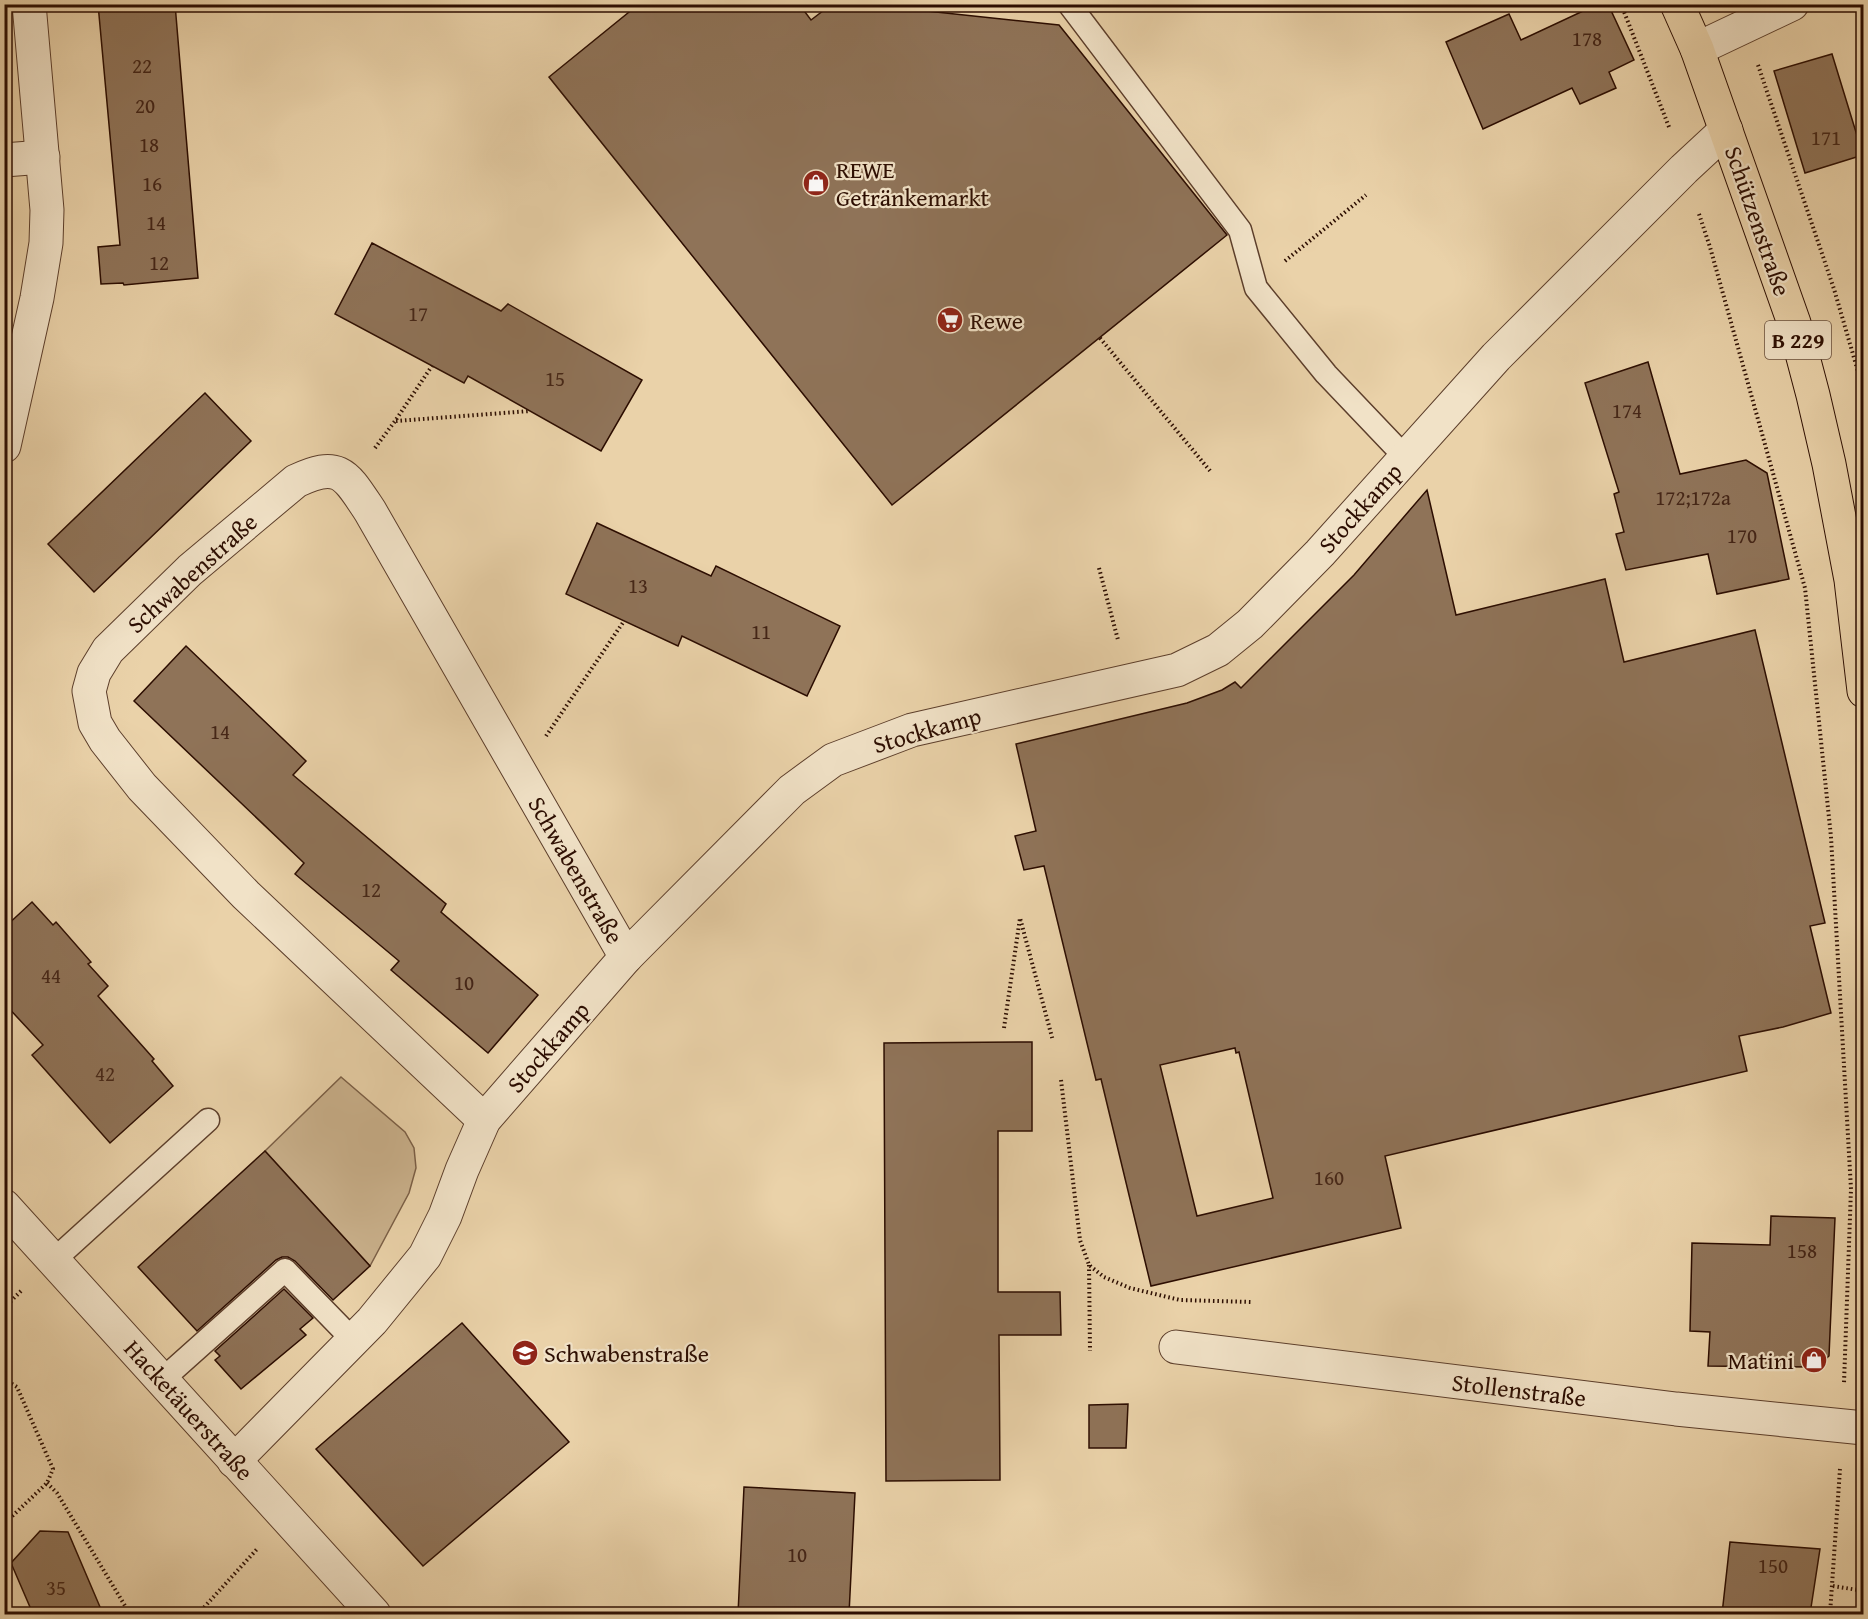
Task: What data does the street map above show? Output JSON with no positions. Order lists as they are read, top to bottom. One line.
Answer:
{"streets":{"main road":["Schützenstraße","B 229"],"street":["Stockkamp","Schwabenstraße","Stollenstraße","Hacketäuerstraße"]},"crossings":[["Schützenstraße","Stockkamp"],["Stockkamp","Schwabenstraße"],["Stockkamp","Hacketäuerstraße"]],"places":{"shop":["REWE Getränkemarkt","Matini"],"supermarket":["Rewe"],"school or university":["Schwabenstraße"]},"house_numbers":["178","22","20","171","18","16","14","12","17","15","174","172;172a","170","13","11","14","12","44","10","42","160","158","10","150","35"]}
